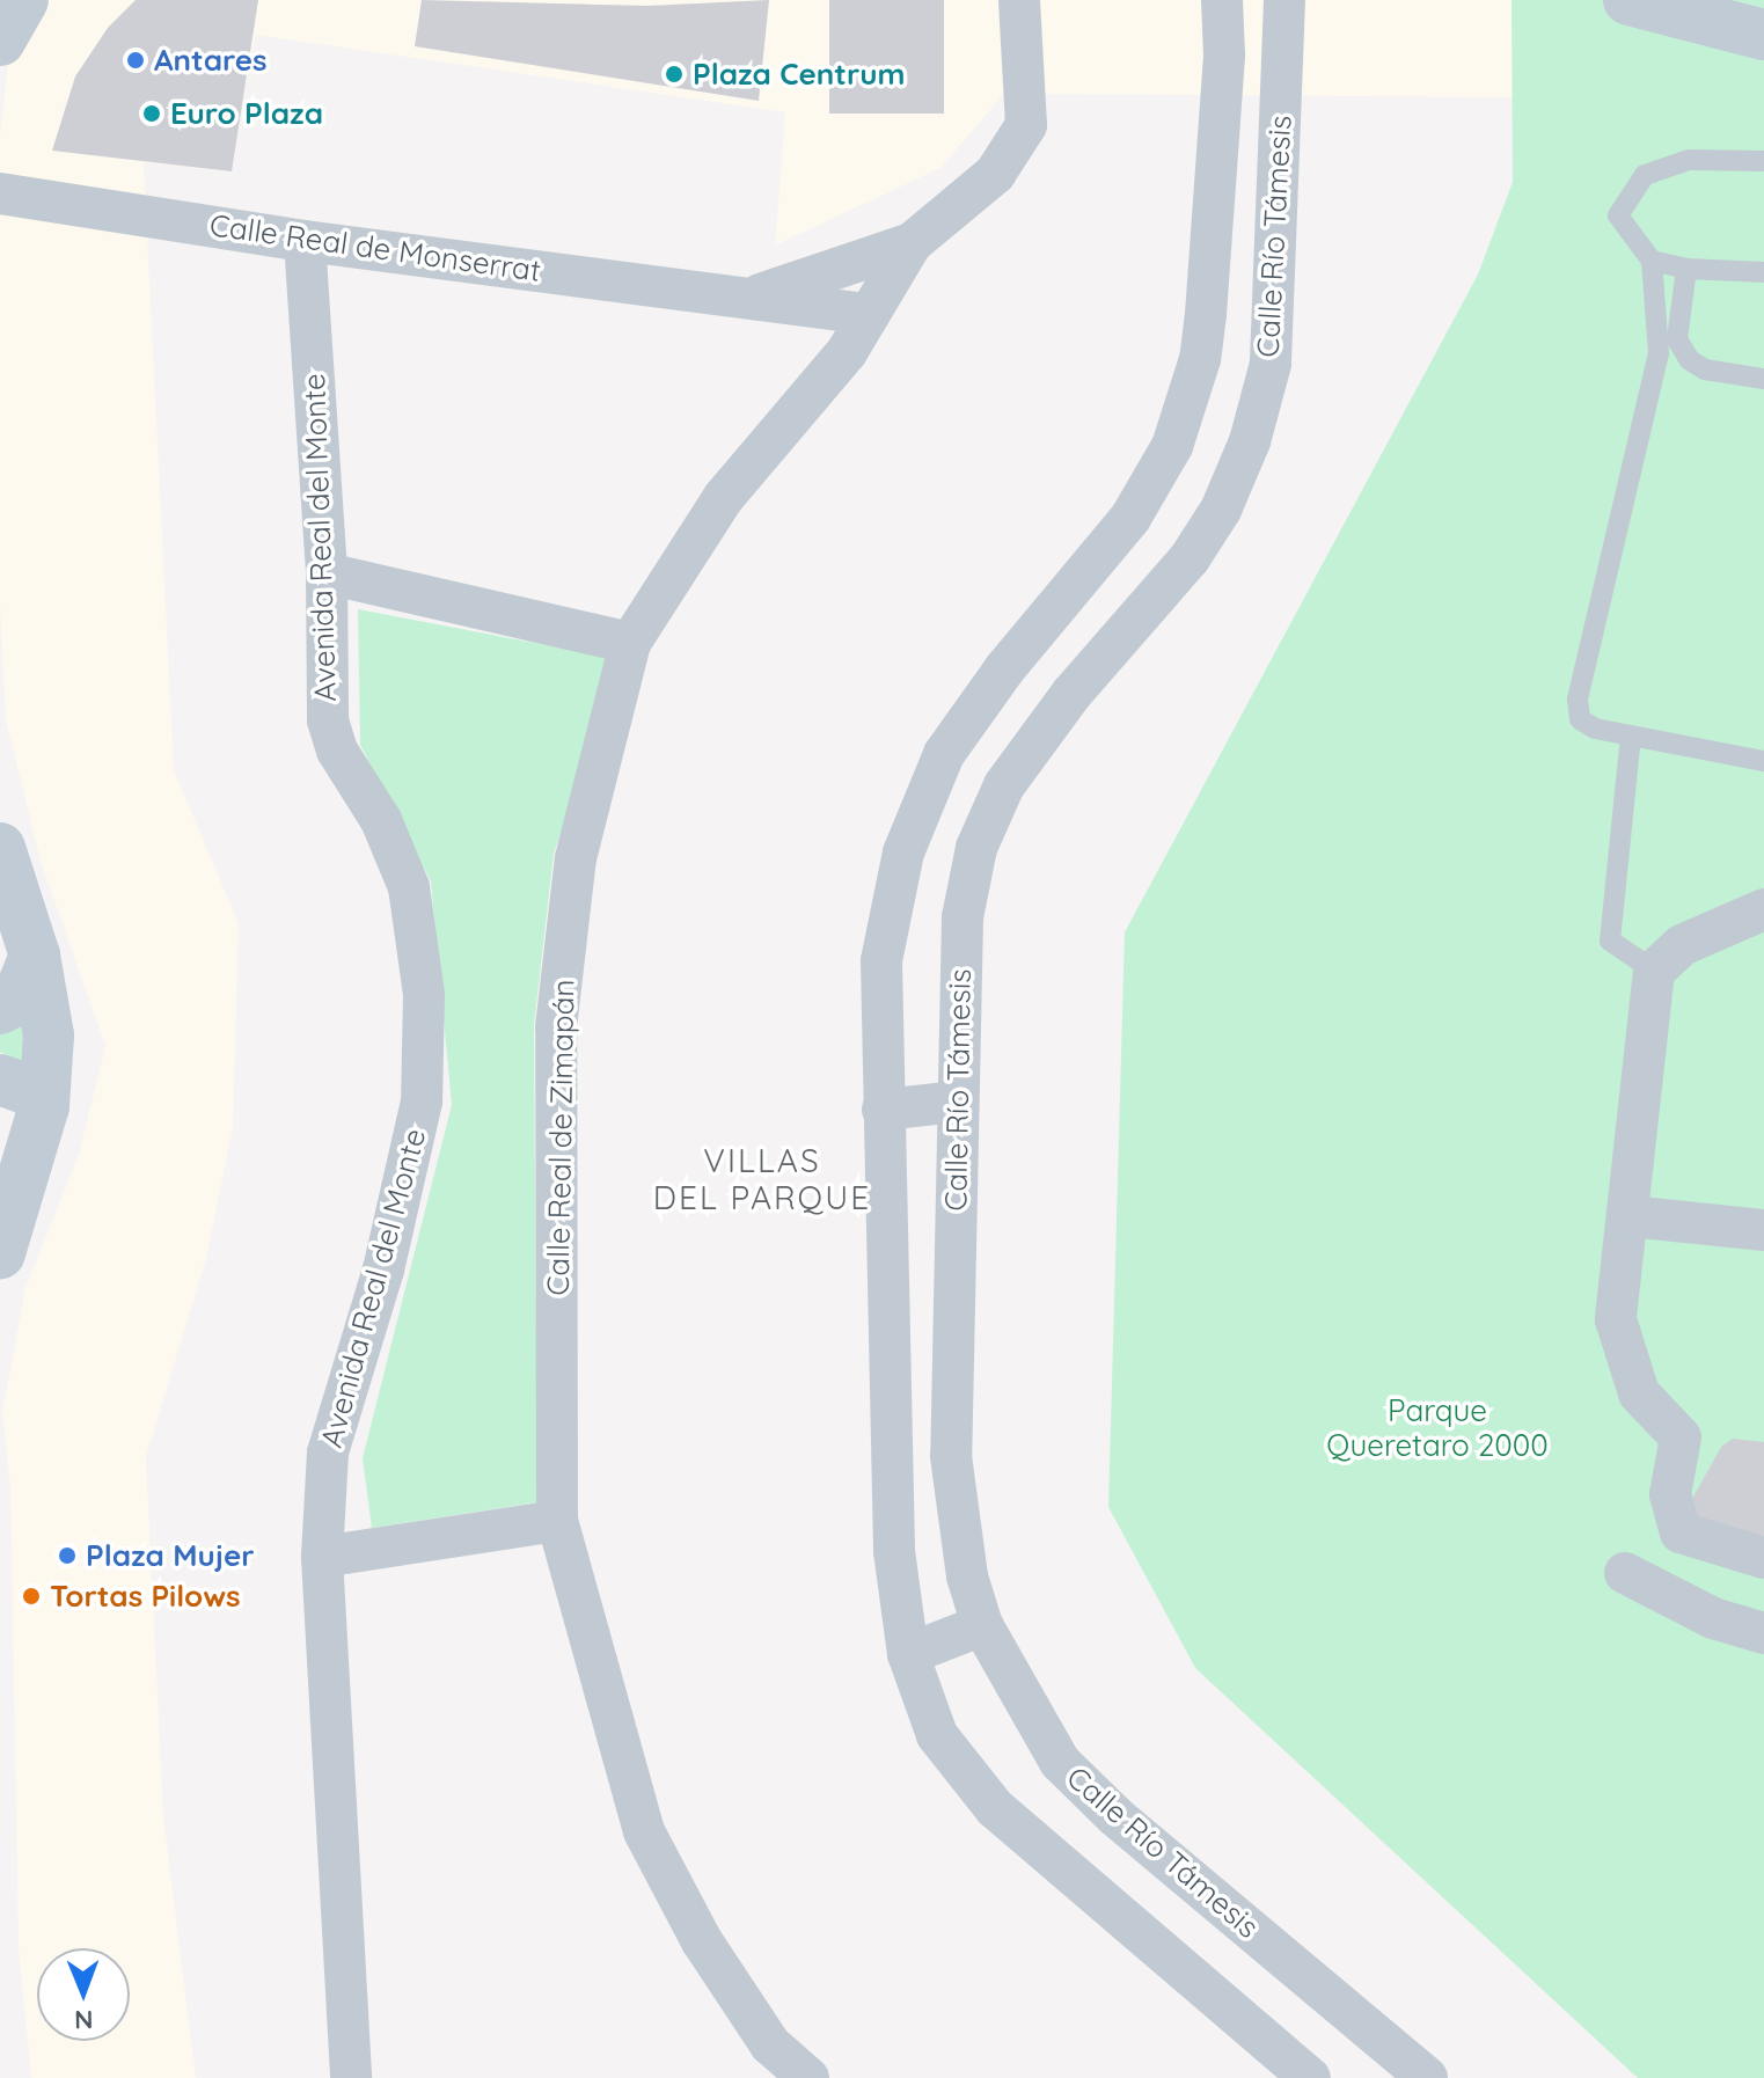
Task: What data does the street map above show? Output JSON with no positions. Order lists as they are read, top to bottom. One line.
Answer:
{"streets":{"street":["Calle Río Támesis","Calle Real de Monserrat","Avenida Real del Monte","Calle Real de Zimapán"]},"crossings":[["Calle Real de Monserrat","Avenida Real del Monte"],["Calle Real de Monserrat","Calle Real de Zimapán"]],"districts":["VILLAS DEL PARQUE"],"parks":["Parque Queretaro 2000"],"places":["Antares","Plaza Centrum","Euro Plaza","Plaza Mujer","Tortas Pilows"],"north":"bottom"}
